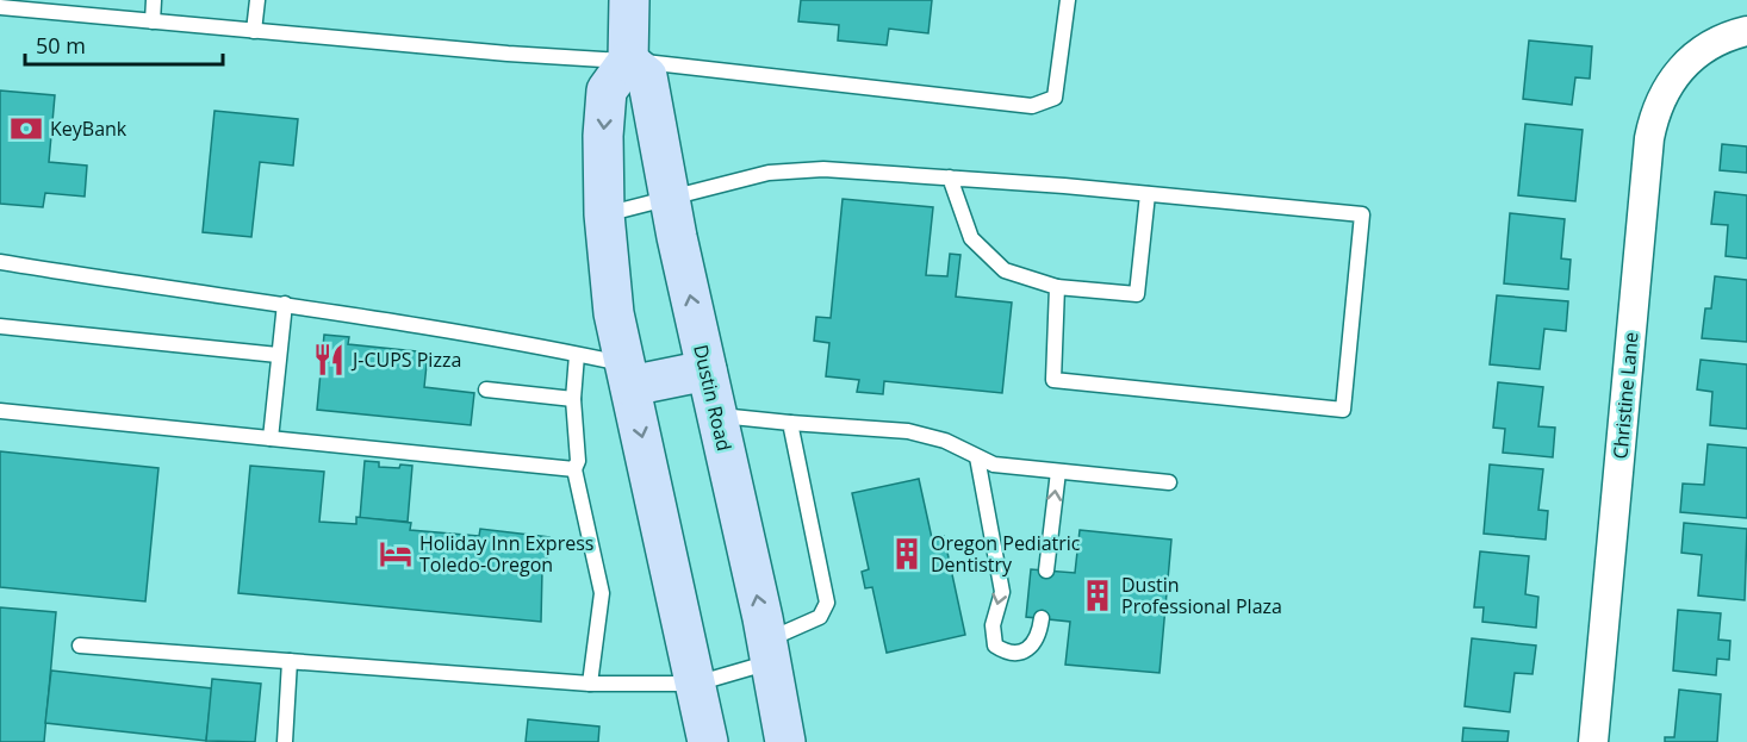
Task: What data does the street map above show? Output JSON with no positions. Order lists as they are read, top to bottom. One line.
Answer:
{"streets":{"street":["Christine Lane","Dustin Road"]},"places":{"bank":["KeyBank"],"restaurant":["J-CUPS Pizza"],"hotel":["Holiday Inn Express Toledo-Oregon"],"building":["Oregon Pediatric Dentistry","Dustin Professional Plaza"]},"scale_bar":"50 m"}
